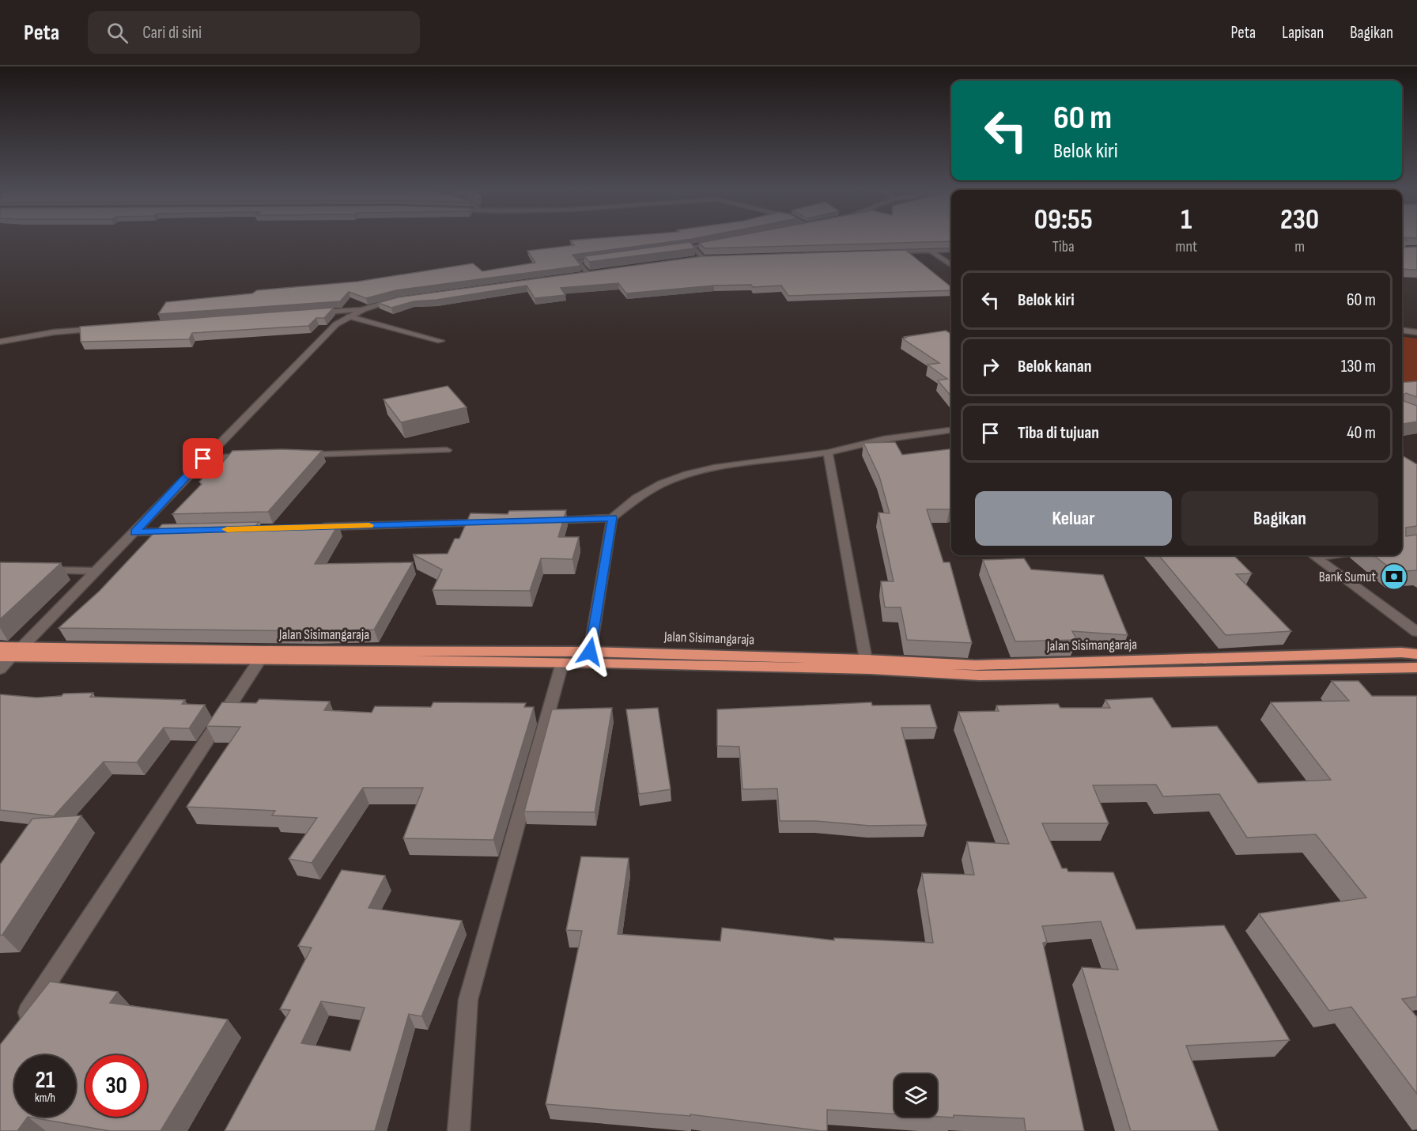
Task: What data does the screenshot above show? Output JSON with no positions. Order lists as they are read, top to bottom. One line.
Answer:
{"streets":{"highway":["Jalan Sisimangaraja"]},"places":{"bank":["Bank Sumut"]},"page":{"header":"Peta","search":"Cari di sini","nav":["Peta","Lapisan","Bagikan"],"turn":["60 m","Belok kiri"],"eta":["09:55","Tiba","1","mnt","230","m"],"list":[{"name":"Belok kiri","value":"60 m"},{"name":"Belok kanan","value":"130 m"},{"name":"Tiba di tujuan","value":"40 m"}],"buttons":["Keluar","Bagikan"],"speed":"21 km/h","limit":"30"}}
